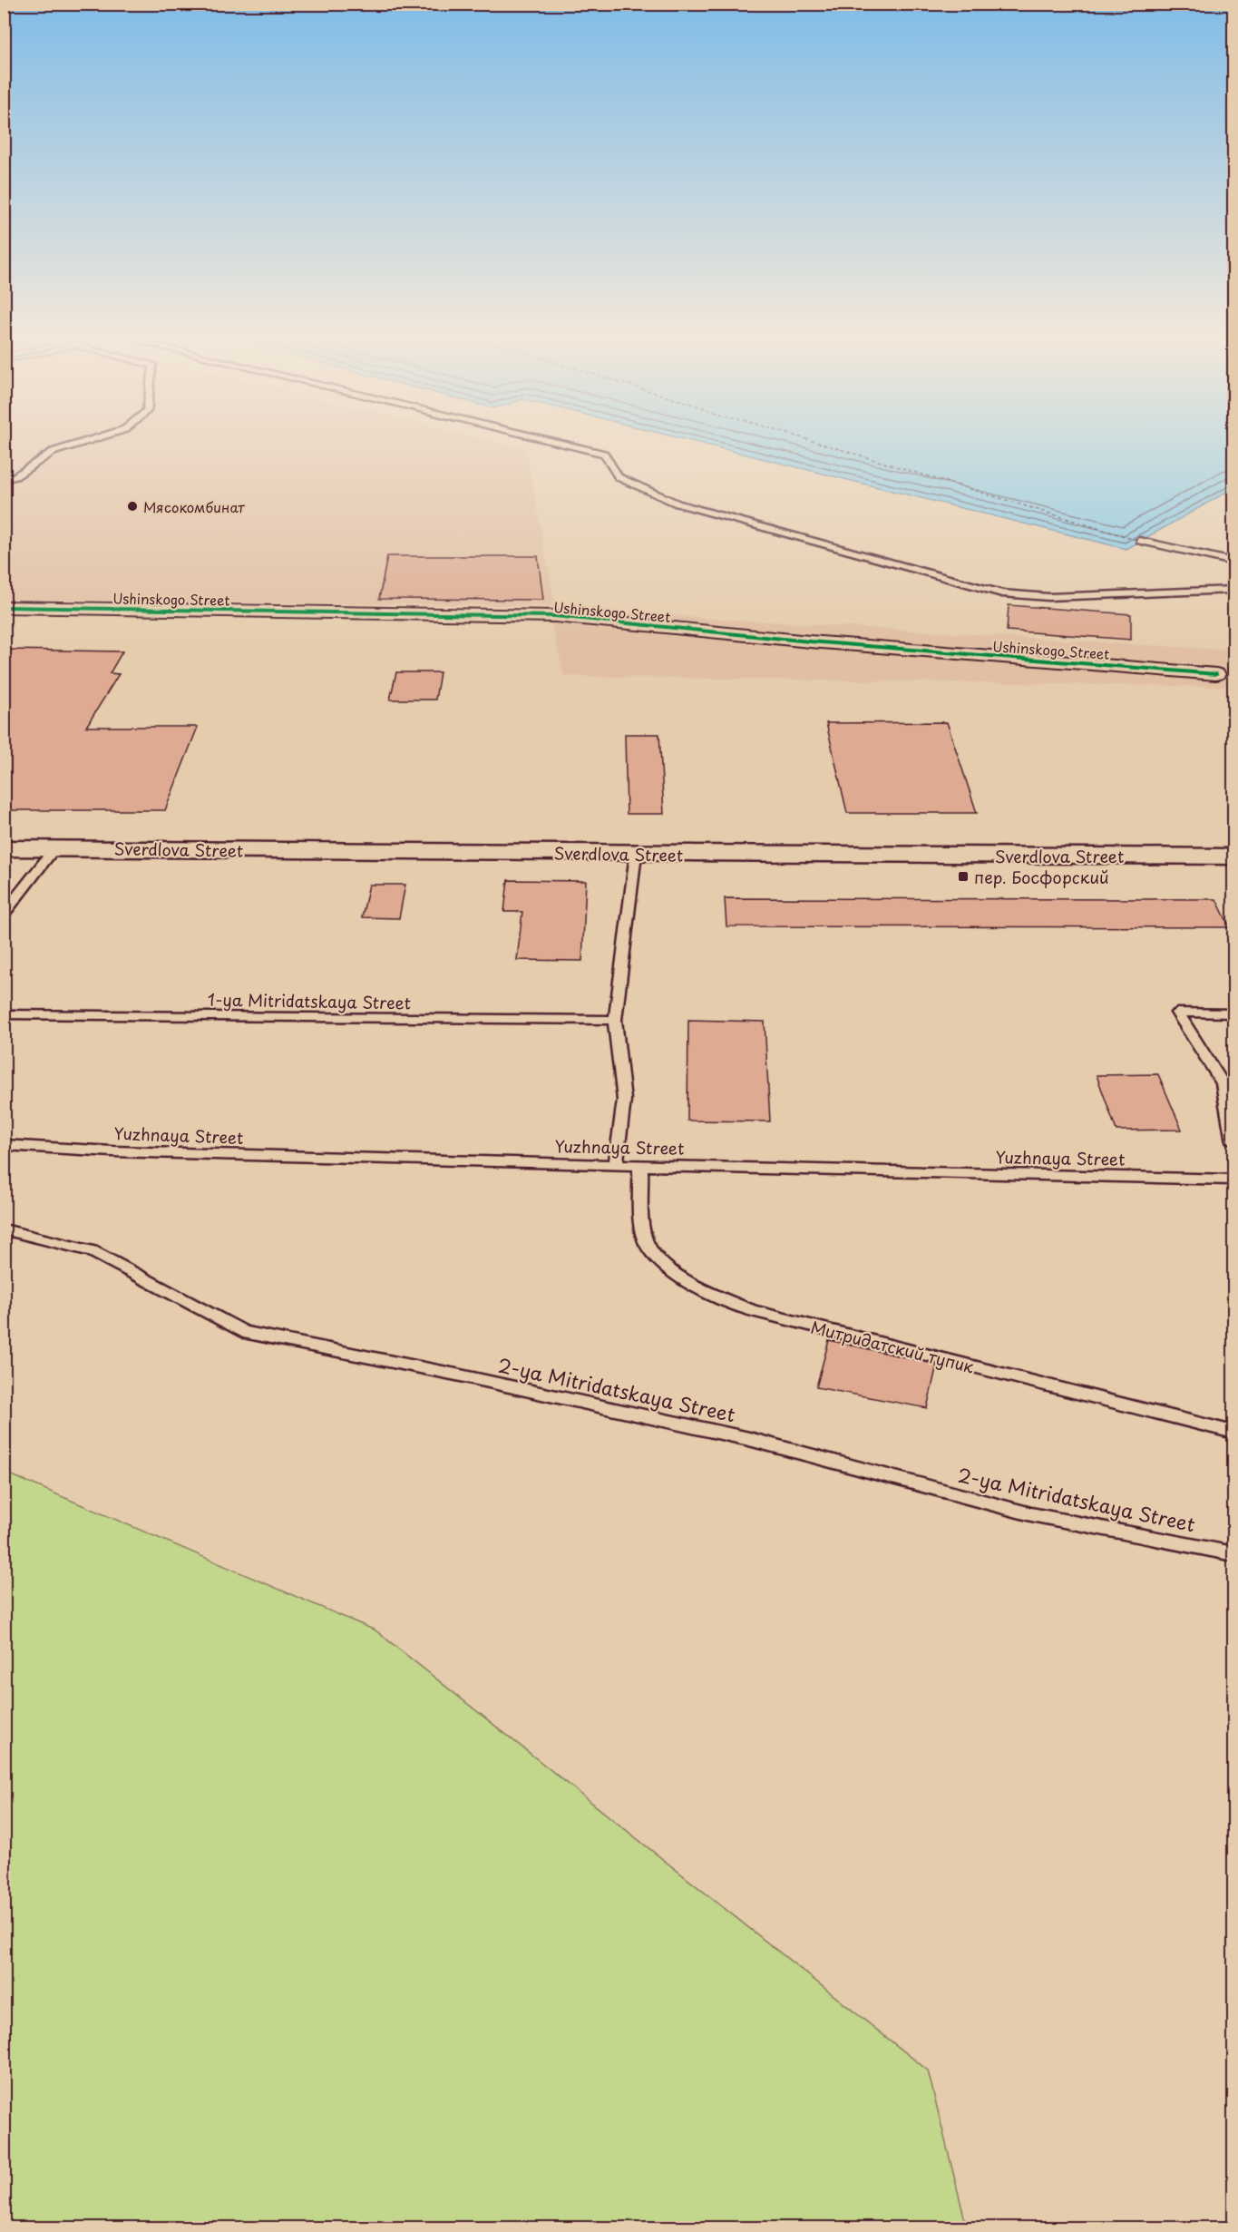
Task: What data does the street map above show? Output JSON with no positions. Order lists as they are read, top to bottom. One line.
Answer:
{"streets":{"main road":["Sverdlova Street"],"street":["Ushinskogo Street"],"lane":["1-ya Mitridatskaya Street","Yuzhnaya Street","Митридатский тупик","2-ya Mitridatskaya Street"]},"crossings":[["Yuzhnaya Street","Митридатский тупик"]],"places":{"other":["Мясокомбинат"],"transit":["пер. Босфорский"]}}
